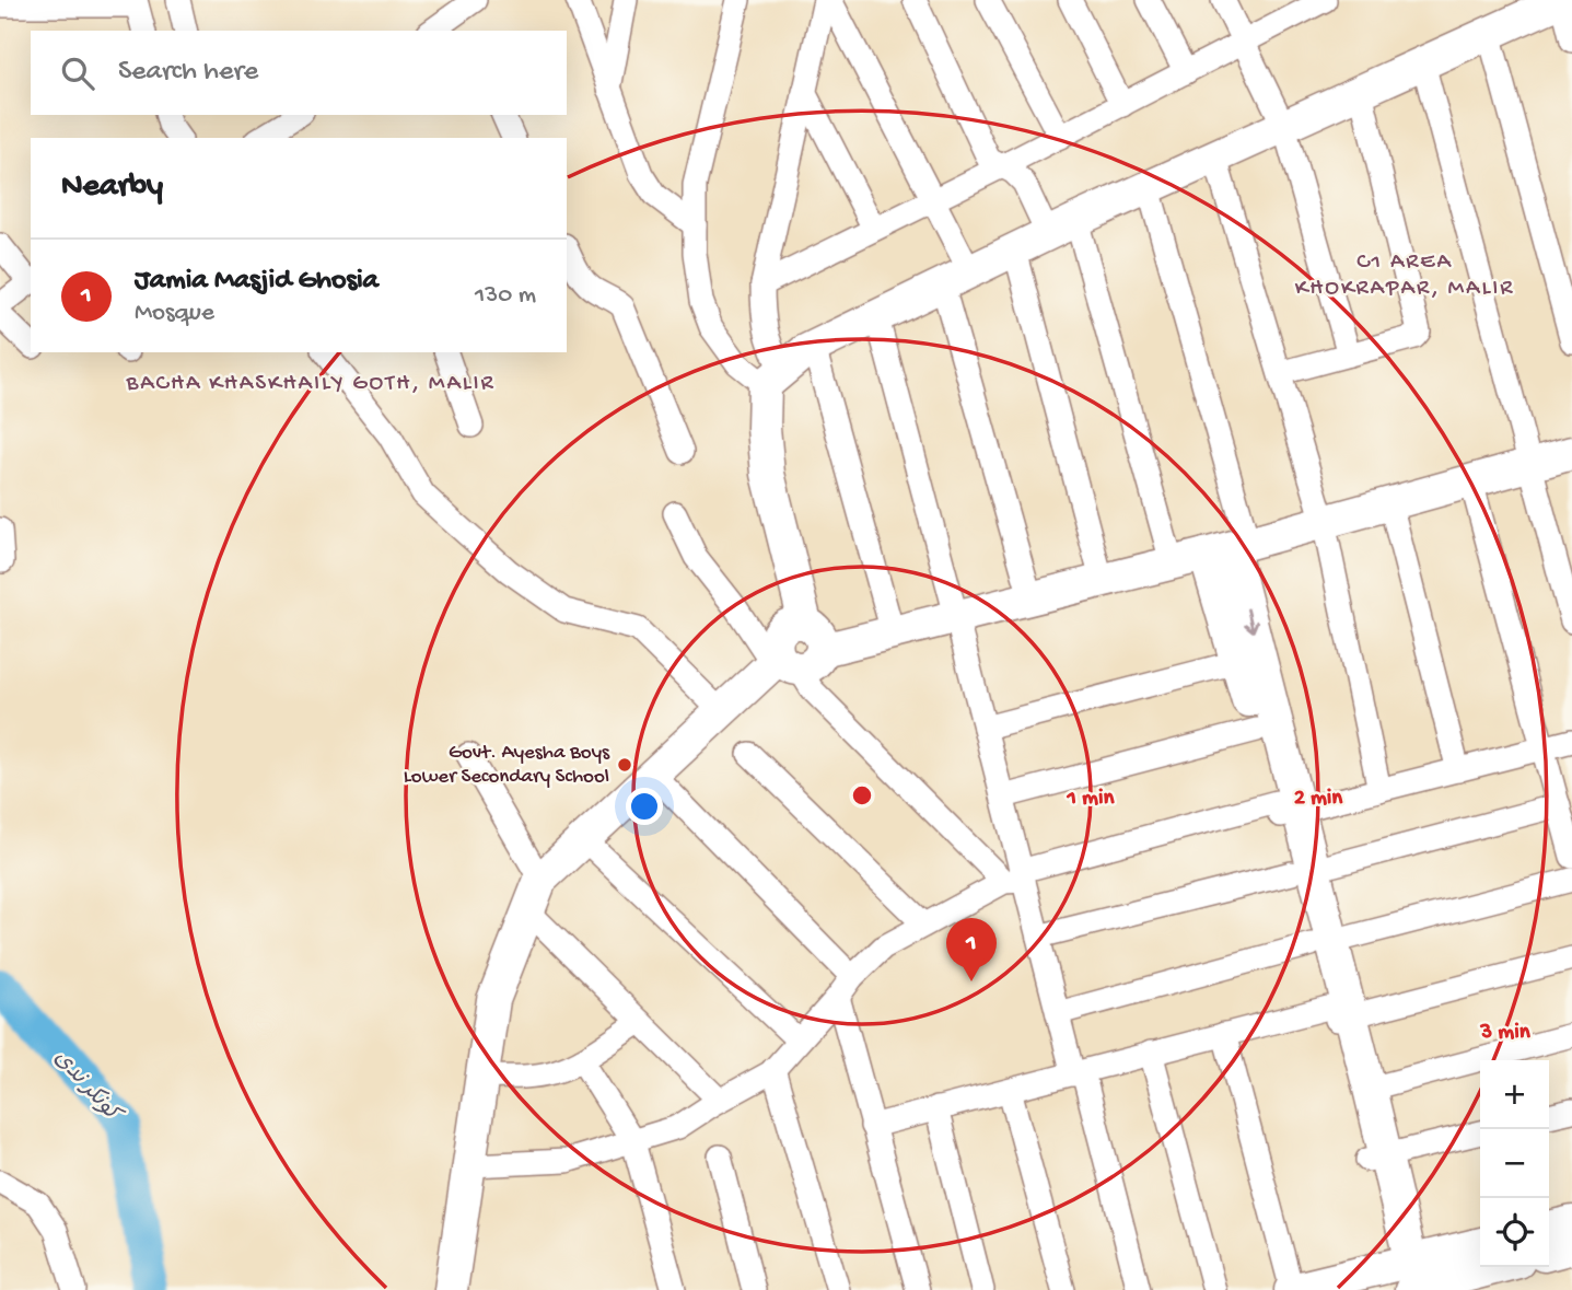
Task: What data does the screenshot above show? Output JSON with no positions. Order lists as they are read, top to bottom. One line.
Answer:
{"districts":["C1 AREA KHOKRAPAR, MALIR","BACHA KHASKHAILY GOTH, MALIR"],"water":["کونکر ندی"],"places":["Govt. Ayesha Boys Lower Secondary School"],"page":{"search":"Search here","heading":"Nearby","list":[{"mark":"1","name":"Jamia Masjid Ghosia","note":"Mosque","value":"130 m"}],"pins":"1","map_buttons":["+","−"]},"rings":["1 min","2 min","3 min"]}
